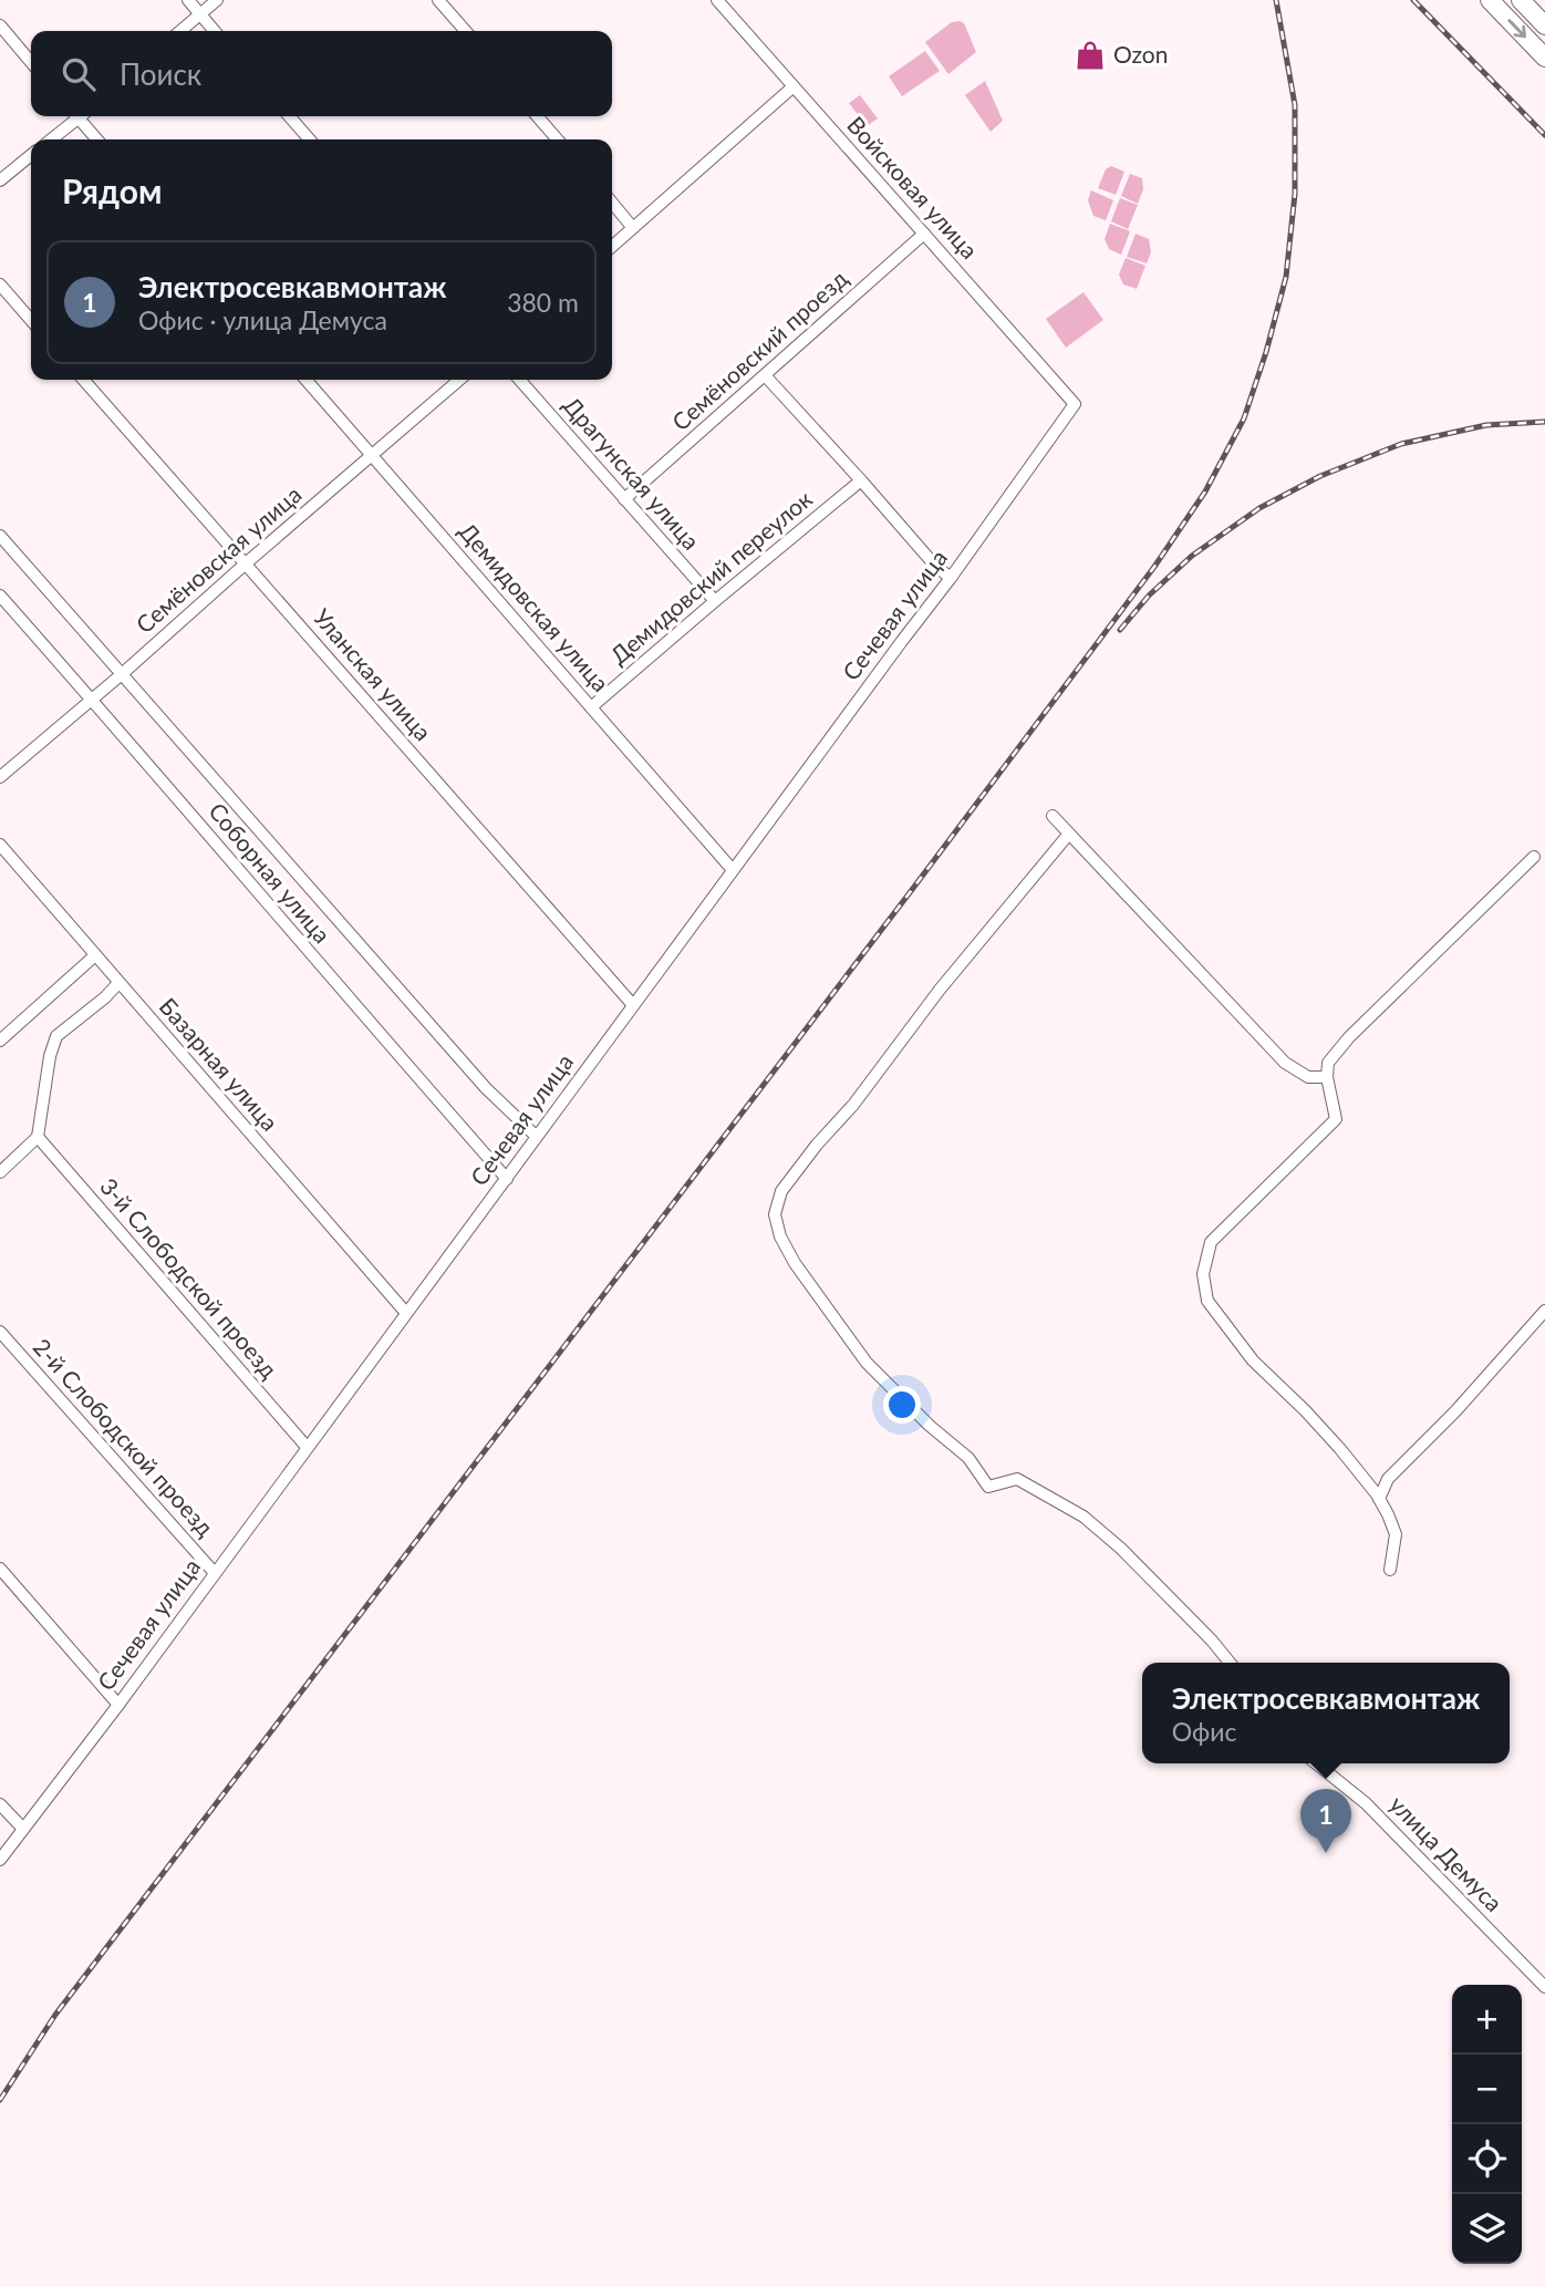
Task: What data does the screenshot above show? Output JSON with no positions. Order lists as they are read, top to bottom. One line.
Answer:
{"streets":{"street":["Войсковая улица","Семёновский проезд","Драгунская улица","Семёновская улица","Демидовский переулок","Демидовская улица","Сечевая улица","Уланская улица","Соборная улица","Базарная улица","3-й Слободской проезд","2-й Слободской проезд","улица Демуса"]},"crossings":[["Войсковая улица","Семёновский проезд"],["Войсковая улица","Сечевая улица"],["Семёновский проезд","Драгунская улица"],["Драгунская улица","Демидовский переулок"],["Семёновская улица","Демидовская улица"],["Семёновская улица","Уланская улица"],["Семёновская улица","Соборная улица"],["Демидовский переулок","Демидовская улица"],["Демидовская улица","Сечевая улица"],["Сечевая улица","Уланская улица"],["Сечевая улица","Соборная улица"],["Сечевая улица","Базарная улица"],["Сечевая улица","3-й Слободской проезд"],["Сечевая улица","2-й Слободской проезд"]],"places":{"shop":["Ozon"]},"page":{"search":"Поиск","heading":"Рядом","list":[{"mark":"1","name":"Электросевкавмонтаж","note":"Офис · улица Демуса","value":"380 m"}],"popup":["Электросевкавмонтаж","Офис"],"pins":"1","map_buttons":["+","−"]}}
